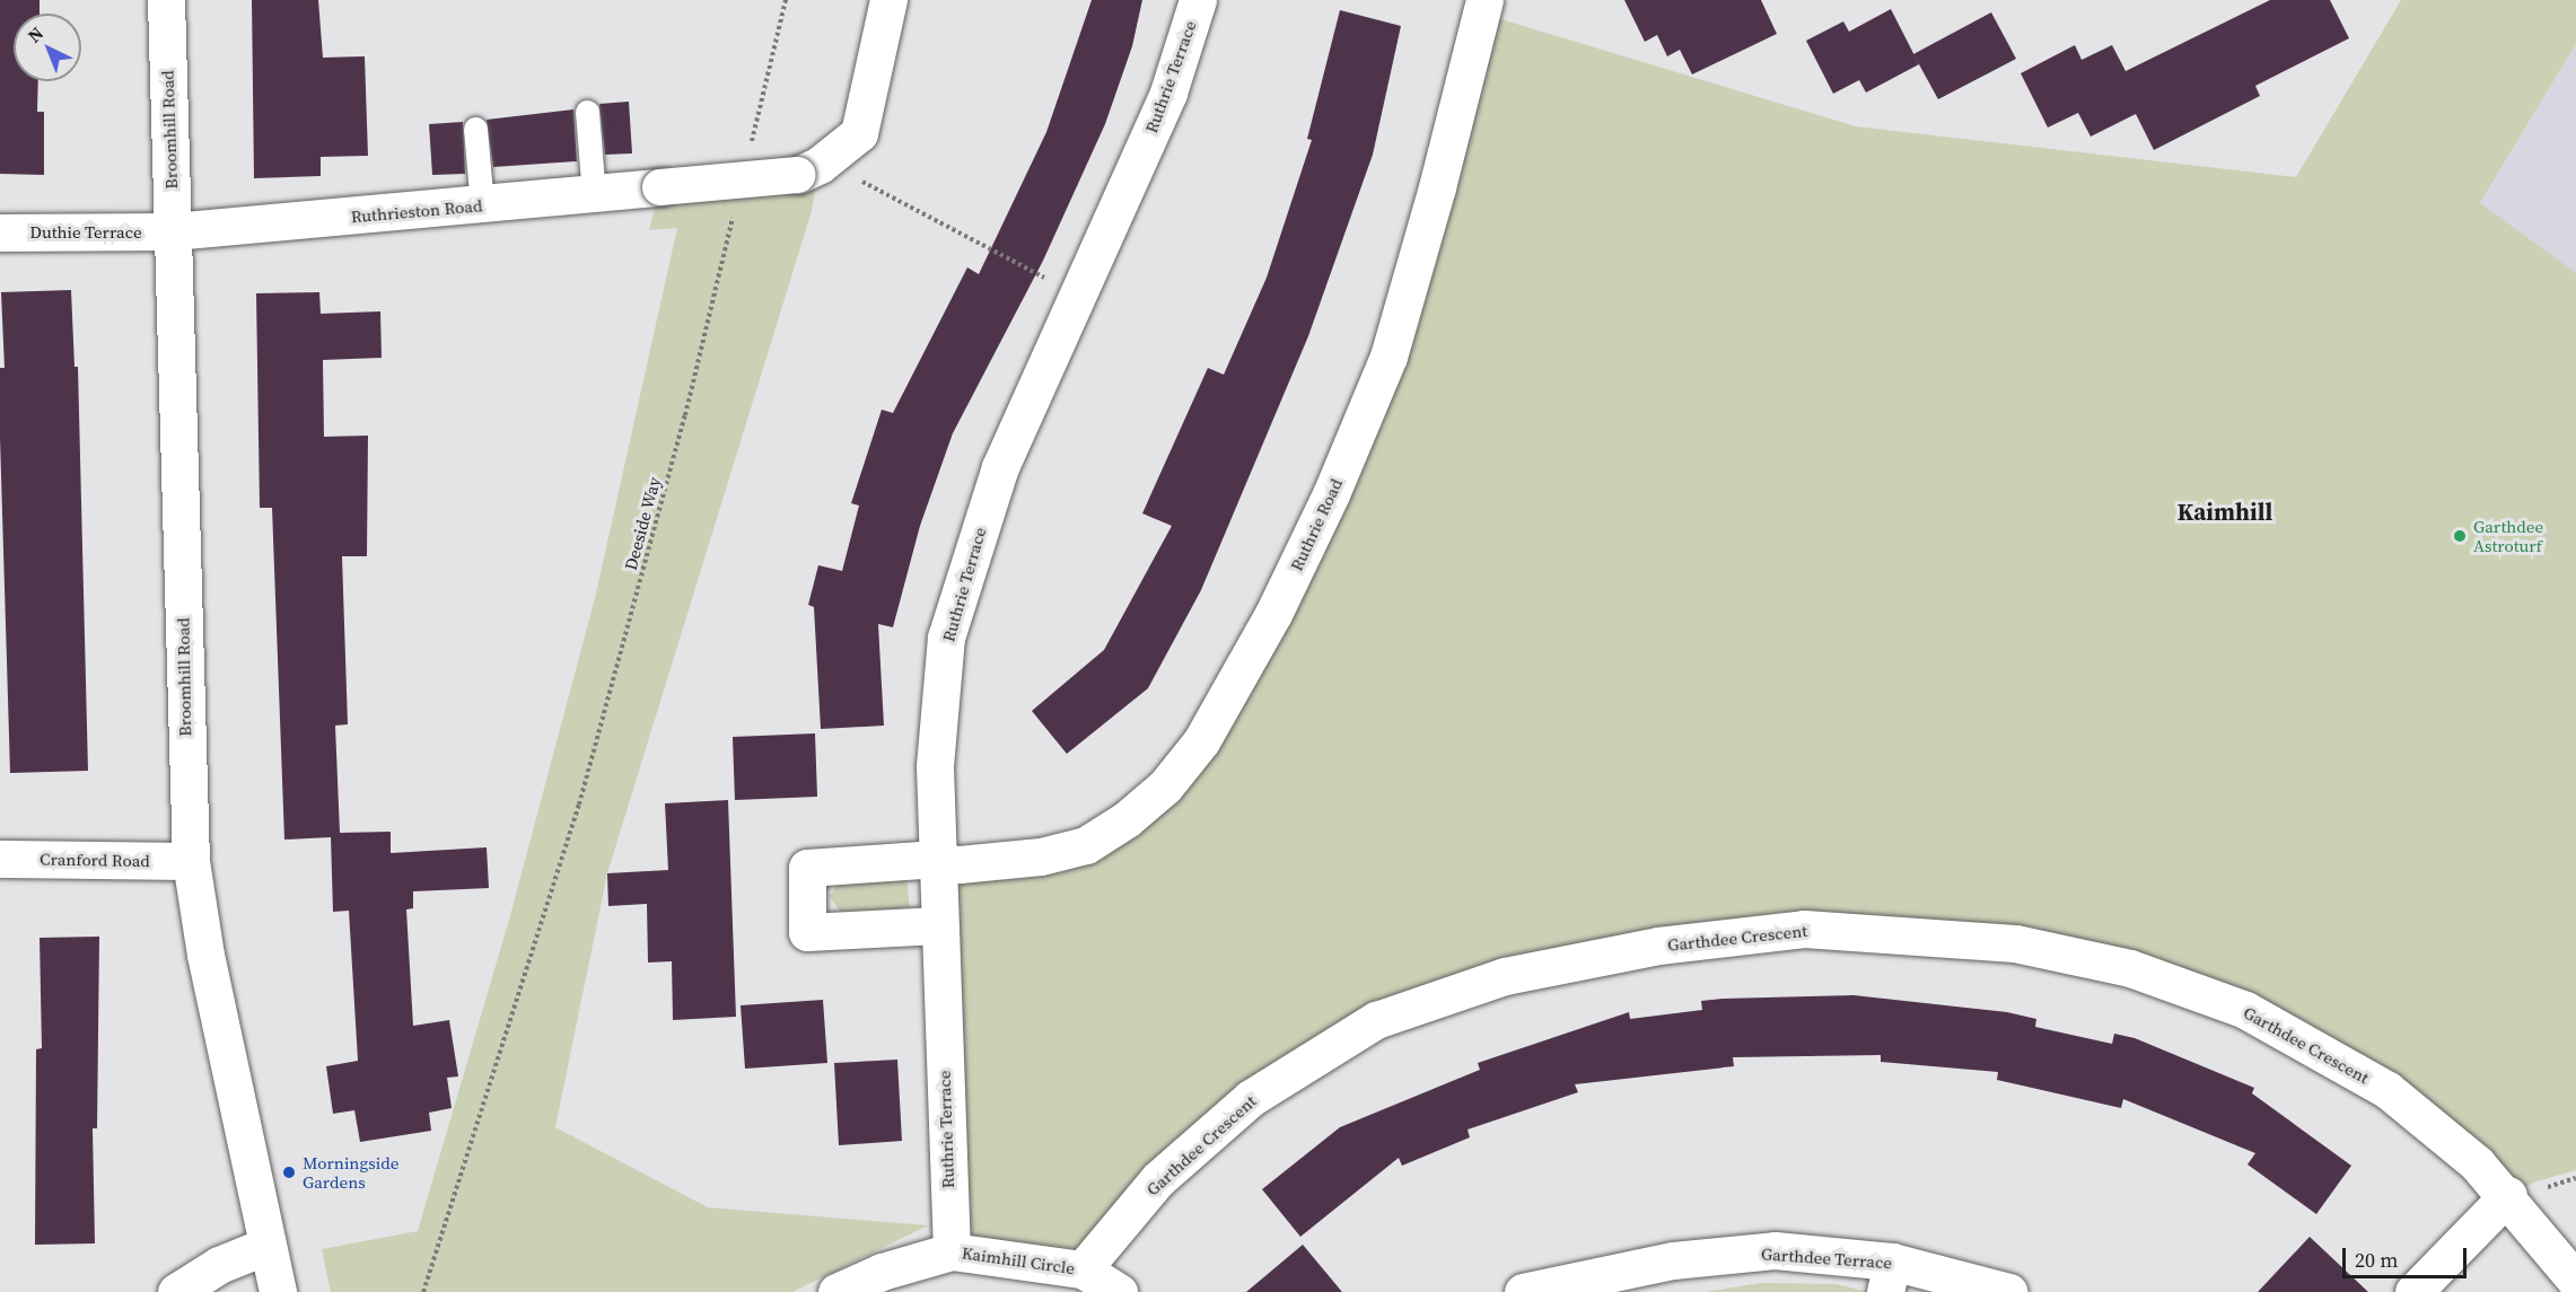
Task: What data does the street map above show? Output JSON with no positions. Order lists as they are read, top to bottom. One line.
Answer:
{"streets":{"street":["Ruthrie Terrace","Broomhill Road","Ruthrieston Road","Duthie Terrace","Ruthrie Road","Cranford Road","Garthdee Crescent","Garthdee Terrace","Kaimhill Circle"],"path":["Deeside Way"]},"crossings":[["Ruthrie Terrace","Ruthrie Road"],["Ruthrie Terrace","Kaimhill Circle"],["Broomhill Road","Ruthrieston Road"],["Broomhill Road","Duthie Terrace"],["Broomhill Road","Cranford Road"],["Ruthrieston Road","Duthie Terrace"],["Garthdee Crescent","Kaimhill Circle"]],"districts":["Kaimhill"],"places":["Garthdee Astroturf","Morningside Gardens"],"scale_bar":"20 m","north":"top left"}
